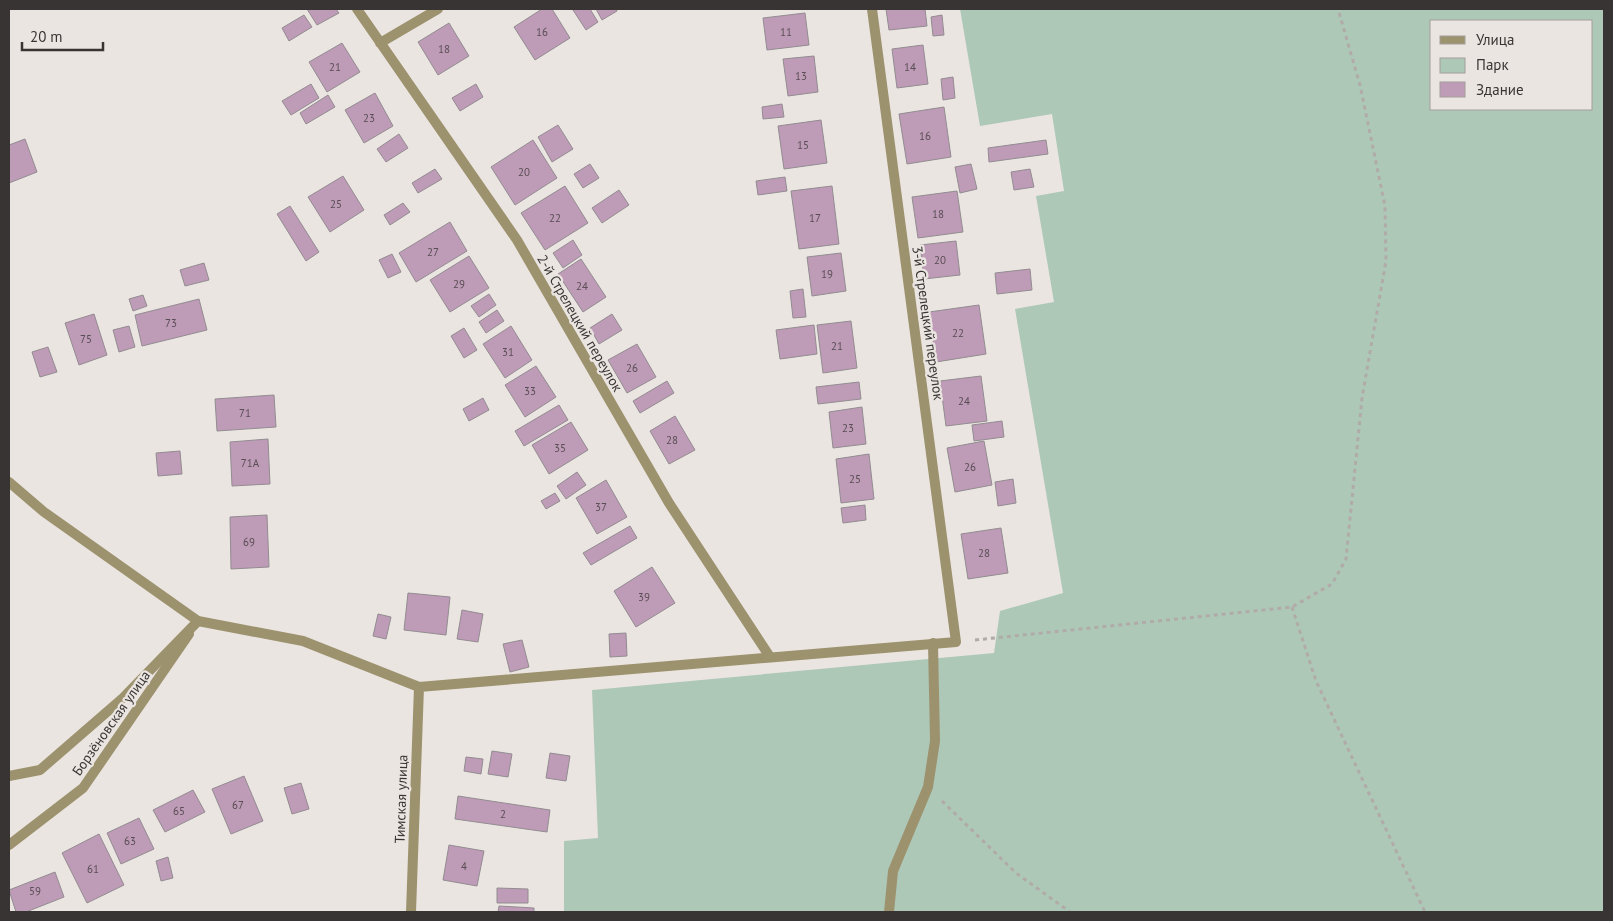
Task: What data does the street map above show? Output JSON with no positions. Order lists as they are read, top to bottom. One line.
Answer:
{"streets":{"street":["2-й Стрелецкий переулок","3-й Стрелецкий переулок","Борзёновская улица","Тимская улица"]},"house_numbers":["16","11","18","21","14","13","23","16","15","20","25","18","22","17","27","20","19","29","24","73","22","75","21","31","26","33","24","71","23","28","35","71А","26","25","37","69","28","39","67","65","2","63","4","61","59"],"legend":["Улица","Парк","Здание"],"scale_bar":"20 m"}
